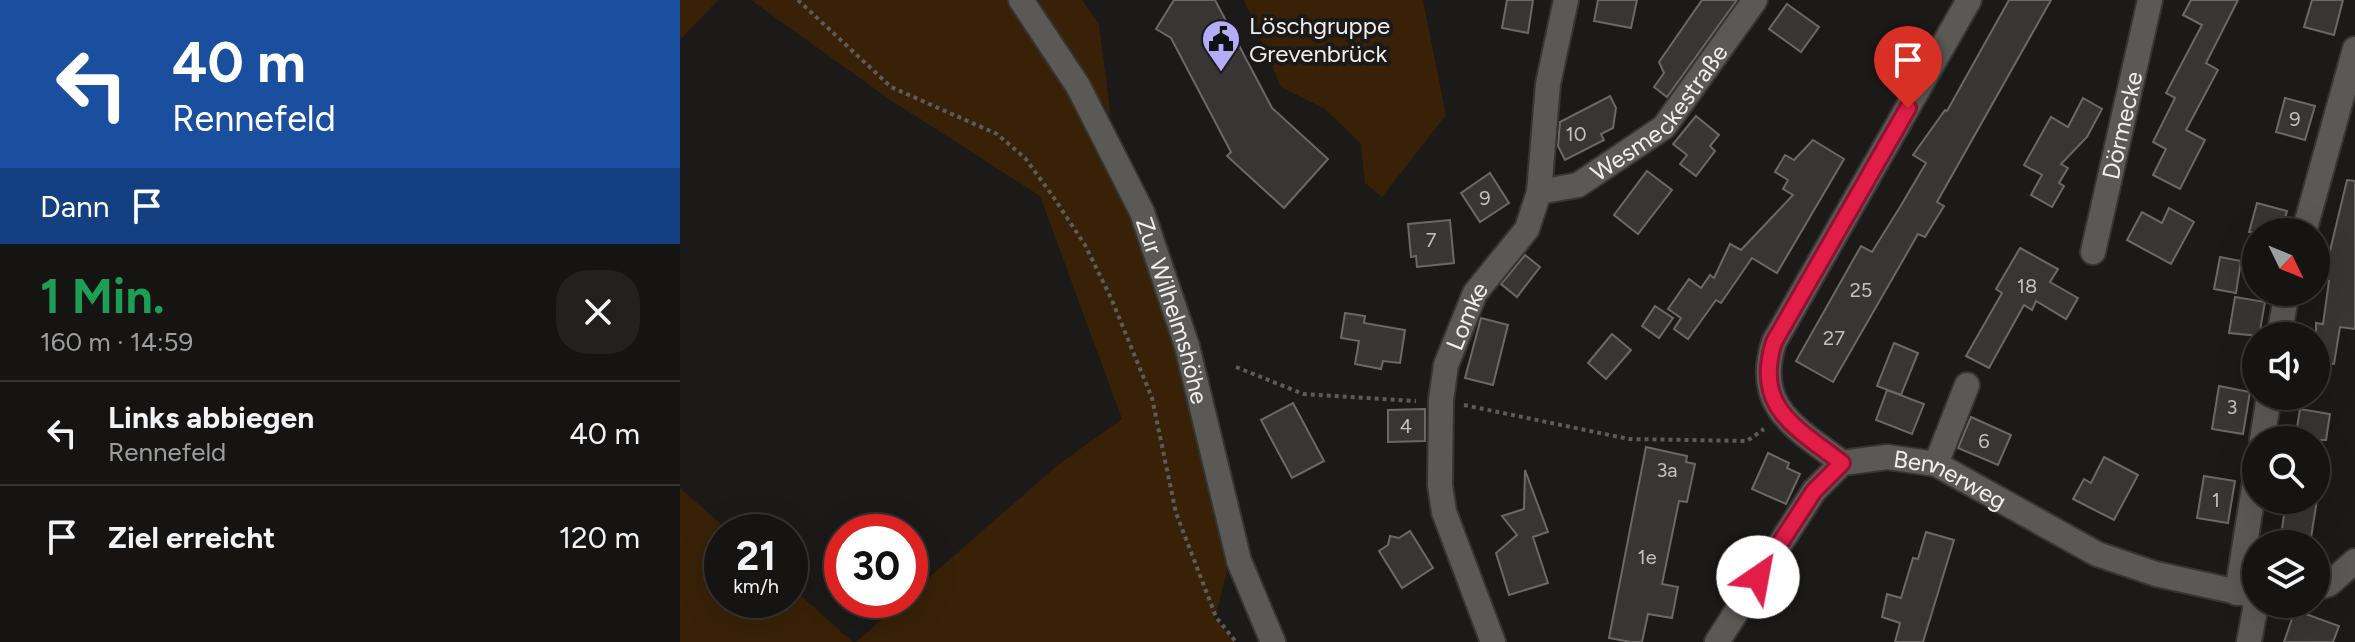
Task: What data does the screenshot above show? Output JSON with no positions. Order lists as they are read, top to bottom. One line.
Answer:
{"streets":{"street":["Wesmeckestraße","Dörmecke","Zur Wilhelmshöhe","Lomke","Bennerweg"]},"crossings":[["Wesmeckestraße","Lomke"]],"places":{"public building":["Löschgruppe Grevenbrück"]},"house_numbers":["9","10","9","7","18","25","27","3","4","6","3a","1","1e"],"north":"bottom right","page":{"turn":["40 m","Rennefeld"],"then":"Dann","heading":["1 Min.","160 m · 14:59"],"list":[{"name":"Links abbiegen","note":"Rennefeld","value":"40 m"},{"name":"Ziel erreicht","value":"120 m"}],"speed":"21 km/h","limit":"30"}}
